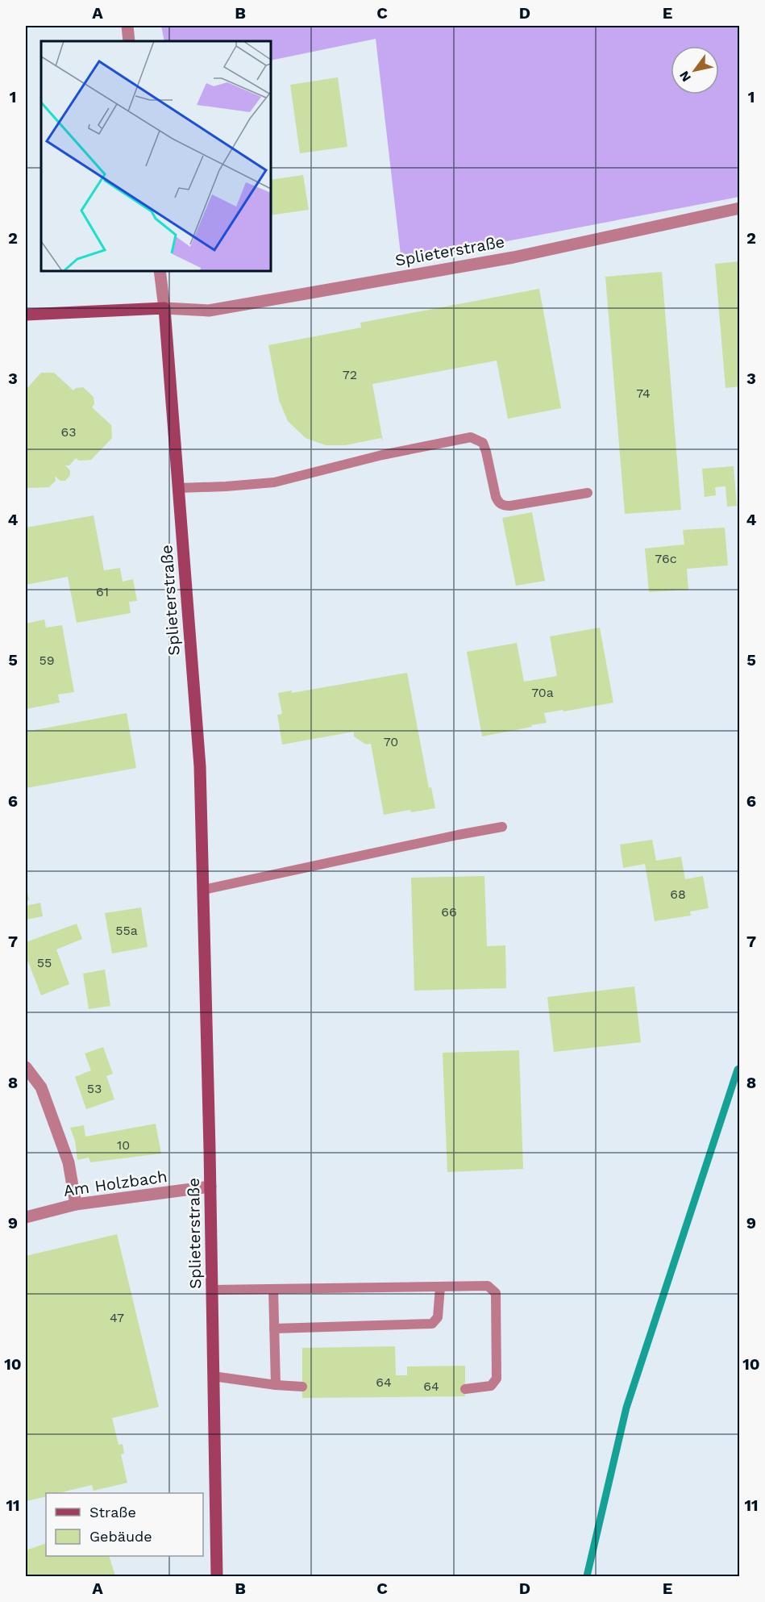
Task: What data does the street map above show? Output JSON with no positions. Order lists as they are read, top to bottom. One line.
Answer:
{"streets":{"street":["Splieterstraße","Am Holzbach"]},"crossings":[["Splieterstraße","Am Holzbach"]],"house_numbers":["72","74","63","76c","61","59","70a","70","68","66","55a","55","53","10","47","64","64"],"legend":["Straße","Gebäude"],"north":"bottom left","grid":{"columns":["A","B","C","D","E"],"rows":["1","2","3","4","5","6","7","8","9","10","11"]}}
